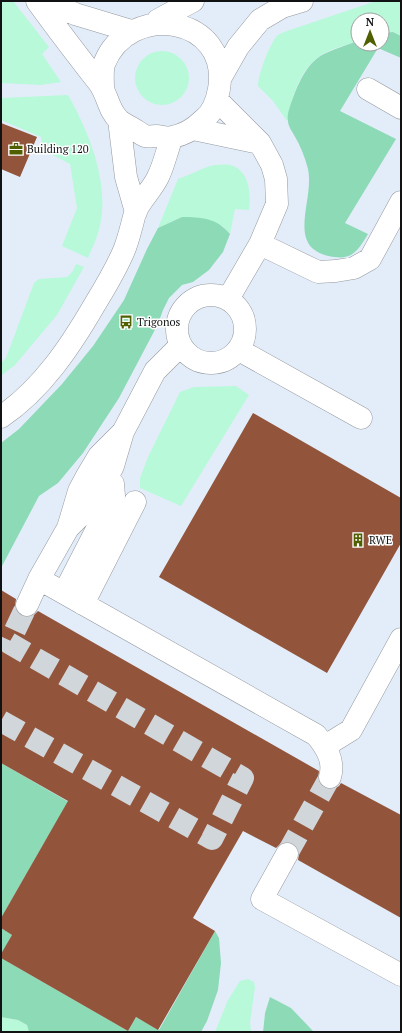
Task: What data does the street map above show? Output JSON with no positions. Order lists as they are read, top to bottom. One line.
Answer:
{"places":{"office":["Building 120"],"bus stop":["Trigonos"],"building":["RWE"]},"north":"top"}
